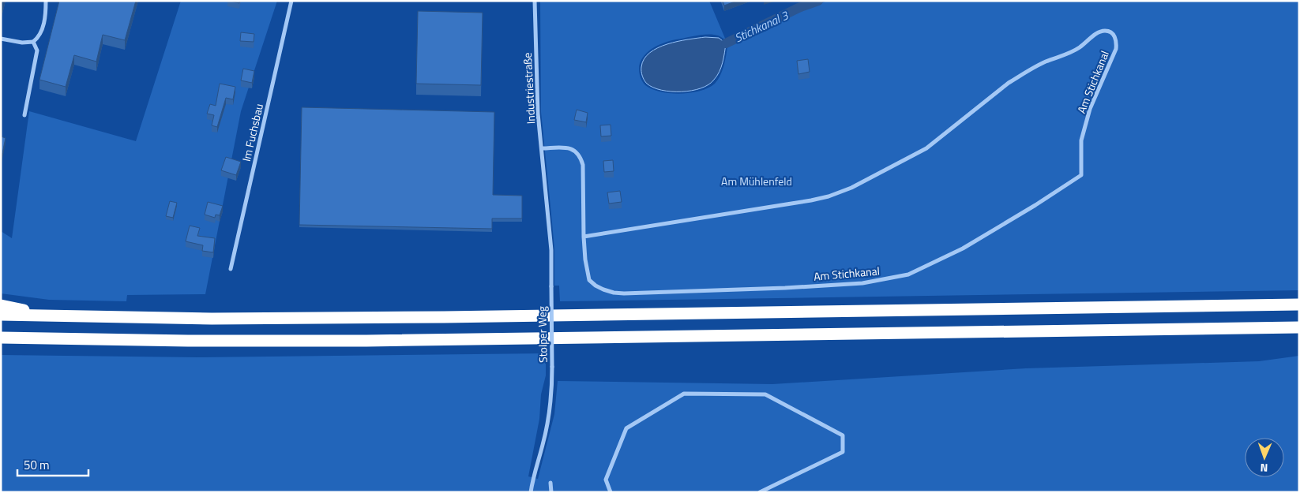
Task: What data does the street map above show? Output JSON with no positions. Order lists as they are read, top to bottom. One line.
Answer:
{"streets":{"street":["Am Stichkanal","Industriestraße","Im Fuchsbau","Stolper Weg"]},"crossings":[["Am Stichkanal","Industriestraße"],["Industriestraße","Stolper Weg"]],"water":["Stichkanal 3"],"parks":["Am Mühlenfeld"],"scale_bar":"50 m","north":"bottom"}
